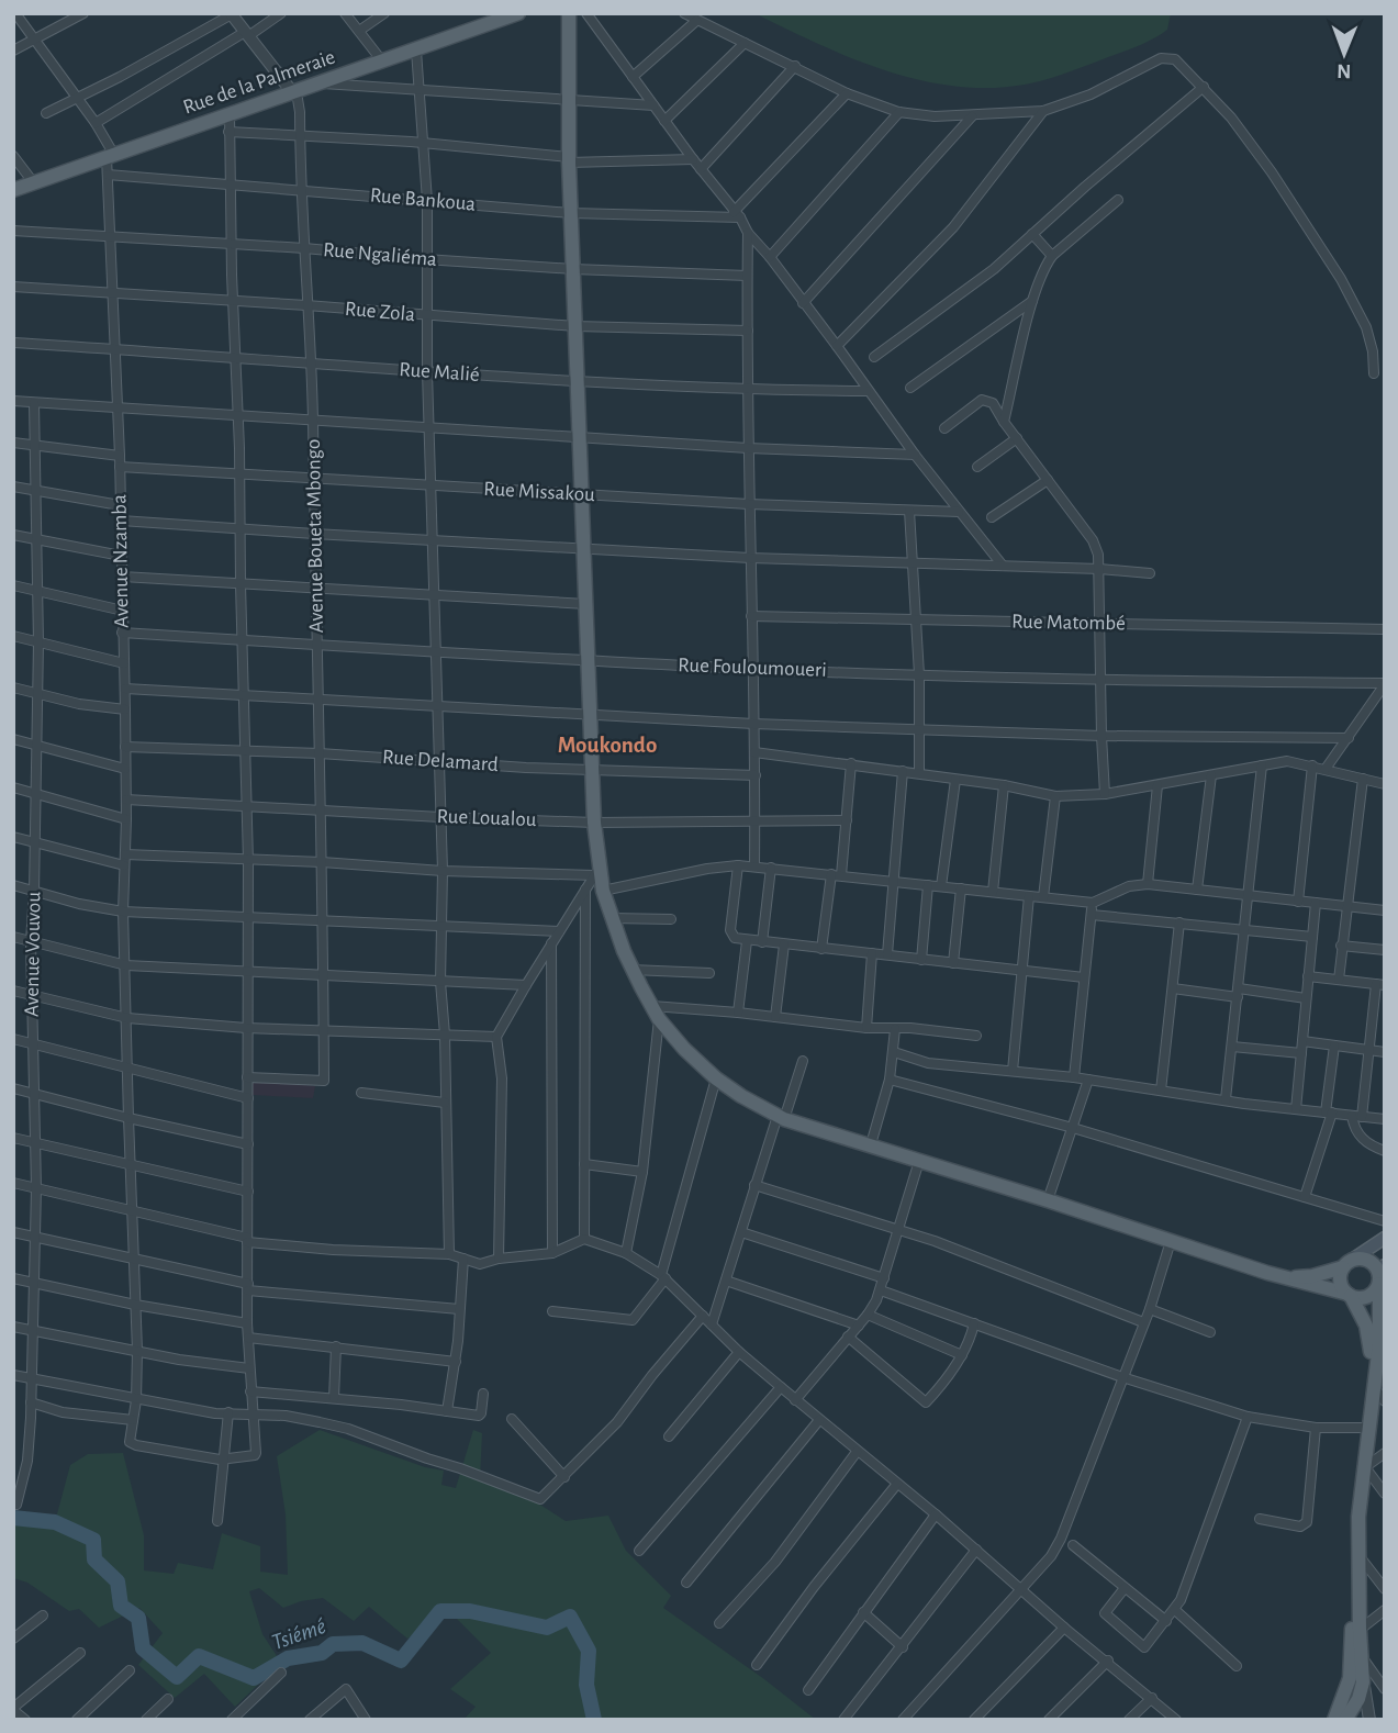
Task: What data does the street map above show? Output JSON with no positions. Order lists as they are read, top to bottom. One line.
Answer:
{"streets":{"main road":["Rue de la Palmeraie"],"street":["Rue Bankoua","Rue Ngaliéma","Rue Zola","Rue Malié","Rue Missakou","Avenue Boueta Mbongo","Avenue Nzamba","Rue Matombé","Rue Fouloumoueri","Rue Delamard","Rue Loualou","Avenue Vouvou"]},"crossings":[["Rue de la Palmeraie","Avenue Boueta Mbongo"],["Rue de la Palmeraie","Avenue Nzamba"],["Rue Bankoua","Avenue Boueta Mbongo"],["Rue Bankoua","Avenue Nzamba"],["Rue Ngaliéma","Avenue Boueta Mbongo"],["Rue Ngaliéma","Avenue Nzamba"],["Rue Zola","Avenue Boueta Mbongo"],["Rue Zola","Avenue Nzamba"],["Rue Malié","Avenue Boueta Mbongo"],["Rue Malié","Avenue Nzamba"],["Rue Missakou","Avenue Boueta Mbongo"],["Rue Missakou","Avenue Nzamba"],["Avenue Boueta Mbongo","Rue Fouloumoueri"],["Avenue Boueta Mbongo","Rue Delamard"],["Avenue Boueta Mbongo","Rue Loualou"],["Avenue Nzamba","Rue Fouloumoueri"],["Avenue Nzamba","Rue Delamard"],["Avenue Nzamba","Rue Loualou"]],"districts":["Moukondo"],"water":["Tsiémé"],"north":"bottom"}
